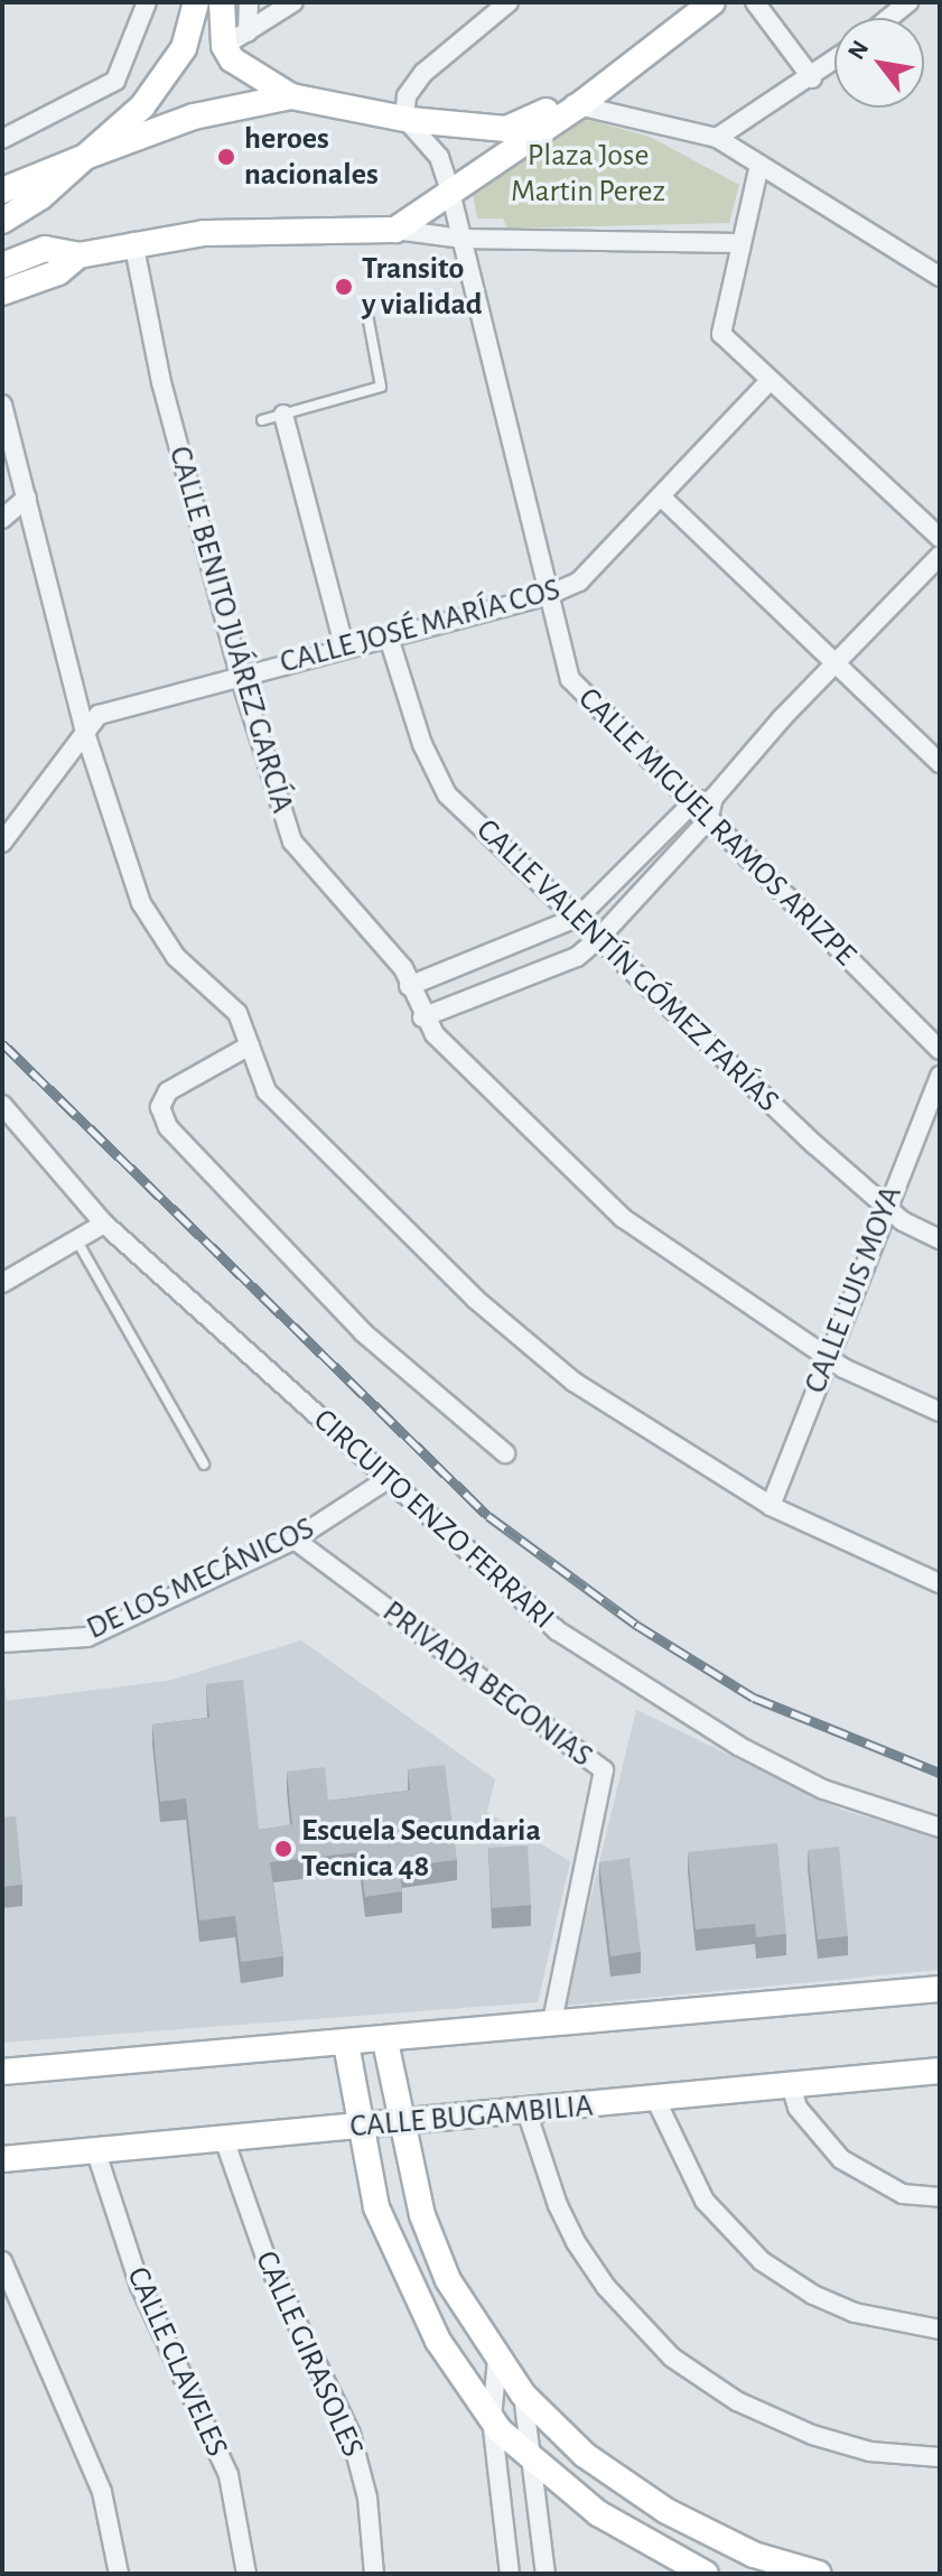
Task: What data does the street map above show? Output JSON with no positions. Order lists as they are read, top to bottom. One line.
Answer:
{"streets":{"street":["CALLE JOSÉ MARÍA COS","CALLE BENITO JUÁREZ GARCÍA","CALLE MIGUEL RAMOS ARIZPE","CALLE VALENTÍN GÓMEZ FARÍAS","CALLE LUIS MOYA","CIRCUITO ENZO FERRARI","DE LOS MECÁNICOS","PRIVADA BEGONIAS","CALLE BUGAMBILIA","CALLE GIRASOLES","CALLE CLAVELES"]},"crossings":[["CALLE JOSÉ MARÍA COS","CALLE BENITO JUÁREZ GARCÍA"],["CALLE JOSÉ MARÍA COS","CALLE MIGUEL RAMOS ARIZPE"],["CALLE JOSÉ MARÍA COS","CALLE VALENTÍN GÓMEZ FARÍAS"],["CALLE BENITO JUÁREZ GARCÍA","CALLE LUIS MOYA"],["CALLE VALENTÍN GÓMEZ FARÍAS","CALLE LUIS MOYA"],["CIRCUITO ENZO FERRARI","DE LOS MECÁNICOS"],["DE LOS MECÁNICOS","PRIVADA BEGONIAS"],["CALLE BUGAMBILIA","CALLE GIRASOLES"],["CALLE BUGAMBILIA","CALLE CLAVELES"]],"parks":["Plaza Jose Martin Perez"],"places":["heroes nacionales","Transito y vialidad","Escuela Secundaria Tecnica 48"],"north":"top left"}
